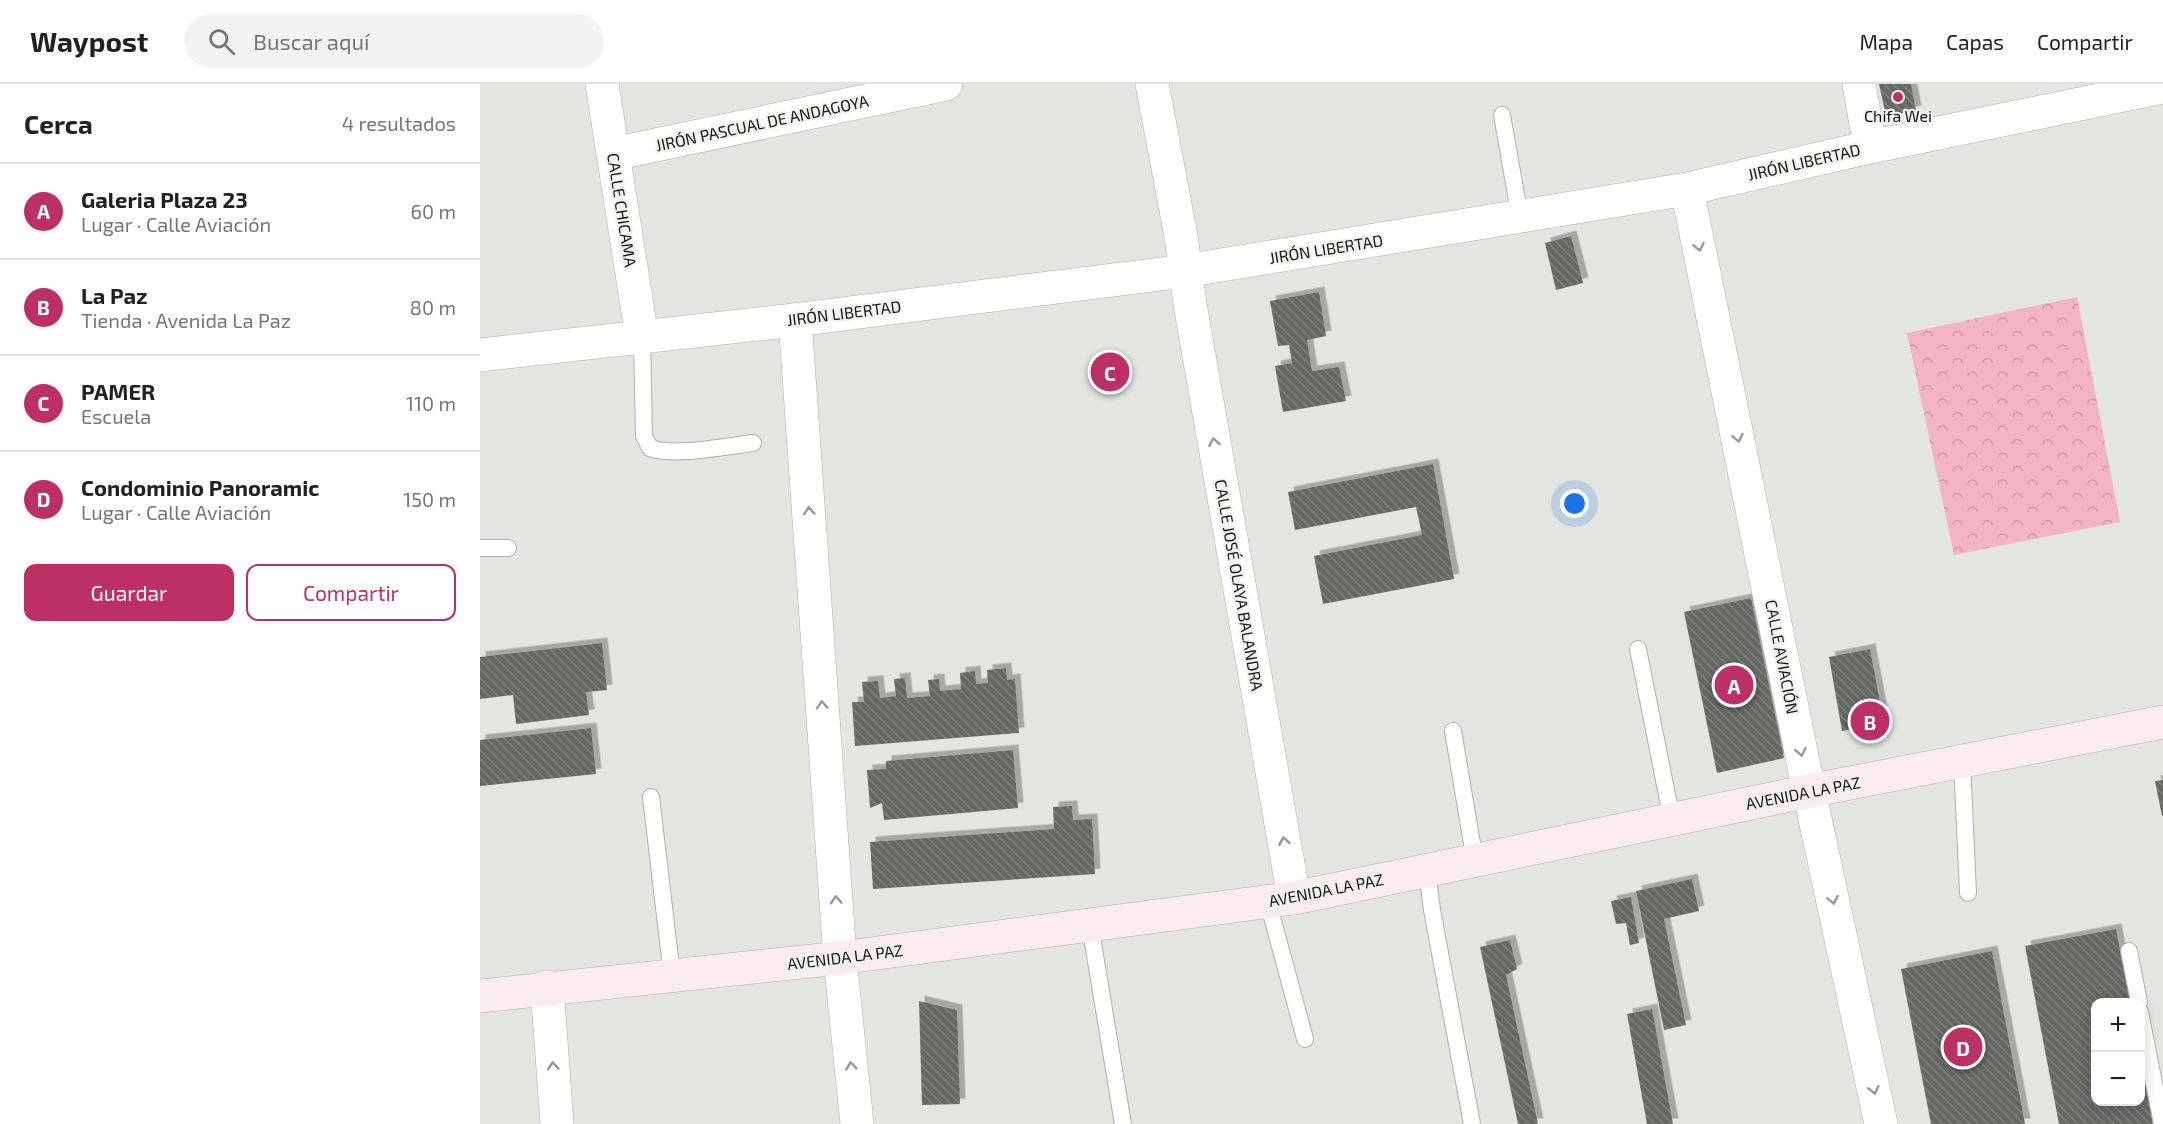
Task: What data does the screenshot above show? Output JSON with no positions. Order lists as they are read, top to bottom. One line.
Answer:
{"streets":{"main road":["AVENIDA LA PAZ"],"street":["JIRÓN PASCUAL DE ANDAGOYA","JIRÓN LIBERTAD","CALLE CHICAMA","CALLE JOSÉ OLAYA BALANDRA","CALLE AVIACIÓN"]},"crossings":[["JIRÓN PASCUAL DE ANDAGOYA","CALLE CHICAMA"],["JIRÓN LIBERTAD","CALLE CHICAMA"],["JIRÓN LIBERTAD","CALLE JOSÉ OLAYA BALANDRA"],["JIRÓN LIBERTAD","CALLE AVIACIÓN"],["CALLE JOSÉ OLAYA BALANDRA","AVENIDA LA PAZ"],["CALLE AVIACIÓN","AVENIDA LA PAZ"]],"one_way":["CALLE JOSÉ OLAYA BALANDRA","CALLE AVIACIÓN"],"places":["Chifa Wei"],"page":{"header":"Waypost","search":"Buscar aquí","nav":["Mapa","Capas","Compartir"],"heading":["Cerca","4 resultados"],"list":[{"mark":"A","name":"Galeria Plaza 23","note":"Lugar · Calle Aviación","value":"60 m"},{"mark":"B","name":"La Paz","note":"Tienda · Avenida La Paz","value":"80 m"},{"mark":"C","name":"PAMER","note":"Escuela","value":"110 m"},{"mark":"D","name":"Condominio Panoramic","note":"Lugar · Calle Aviación","value":"150 m"}],"pins":["C","A","B","D"],"buttons":["Guardar","Compartir"],"map_buttons":["+","−"]}}
